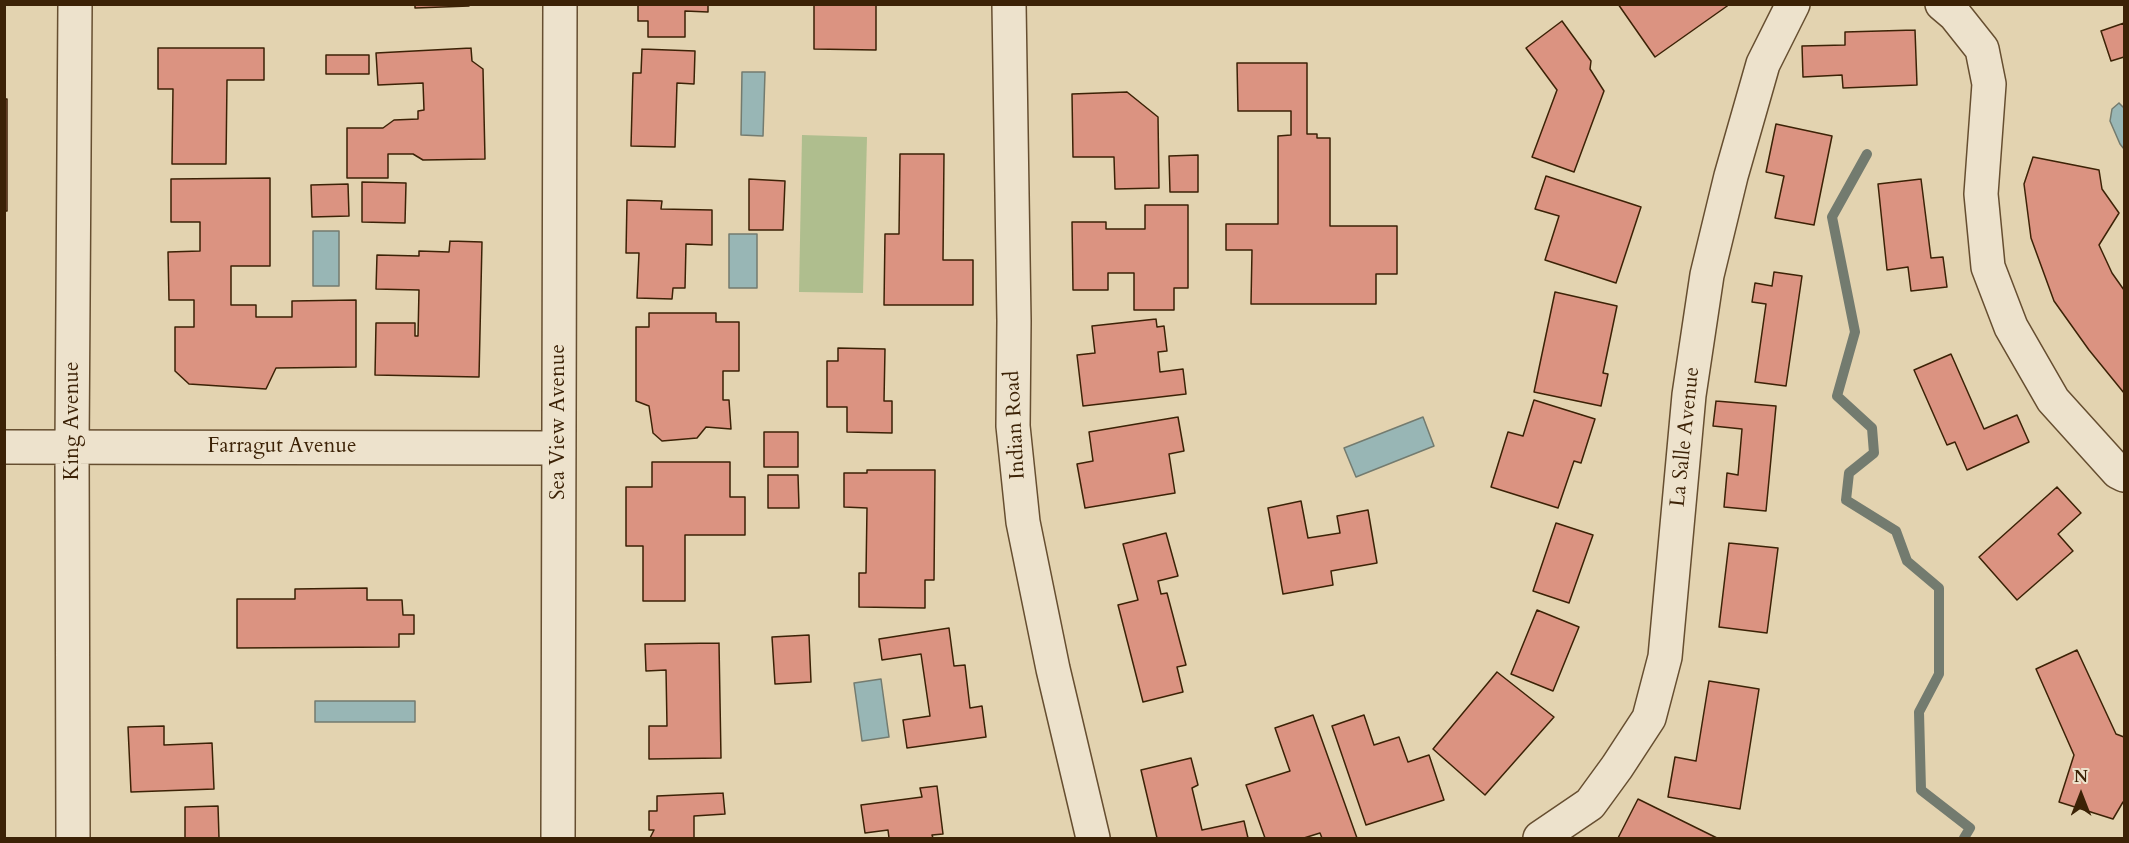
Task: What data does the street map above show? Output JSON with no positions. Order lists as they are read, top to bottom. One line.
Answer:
{"streets":{"street":["King Avenue","Sea View Avenue","Indian Road","La Salle Avenue","Farragut Avenue"]},"crossings":[["King Avenue","Farragut Avenue"],["Sea View Avenue","Farragut Avenue"]],"north":"top"}
